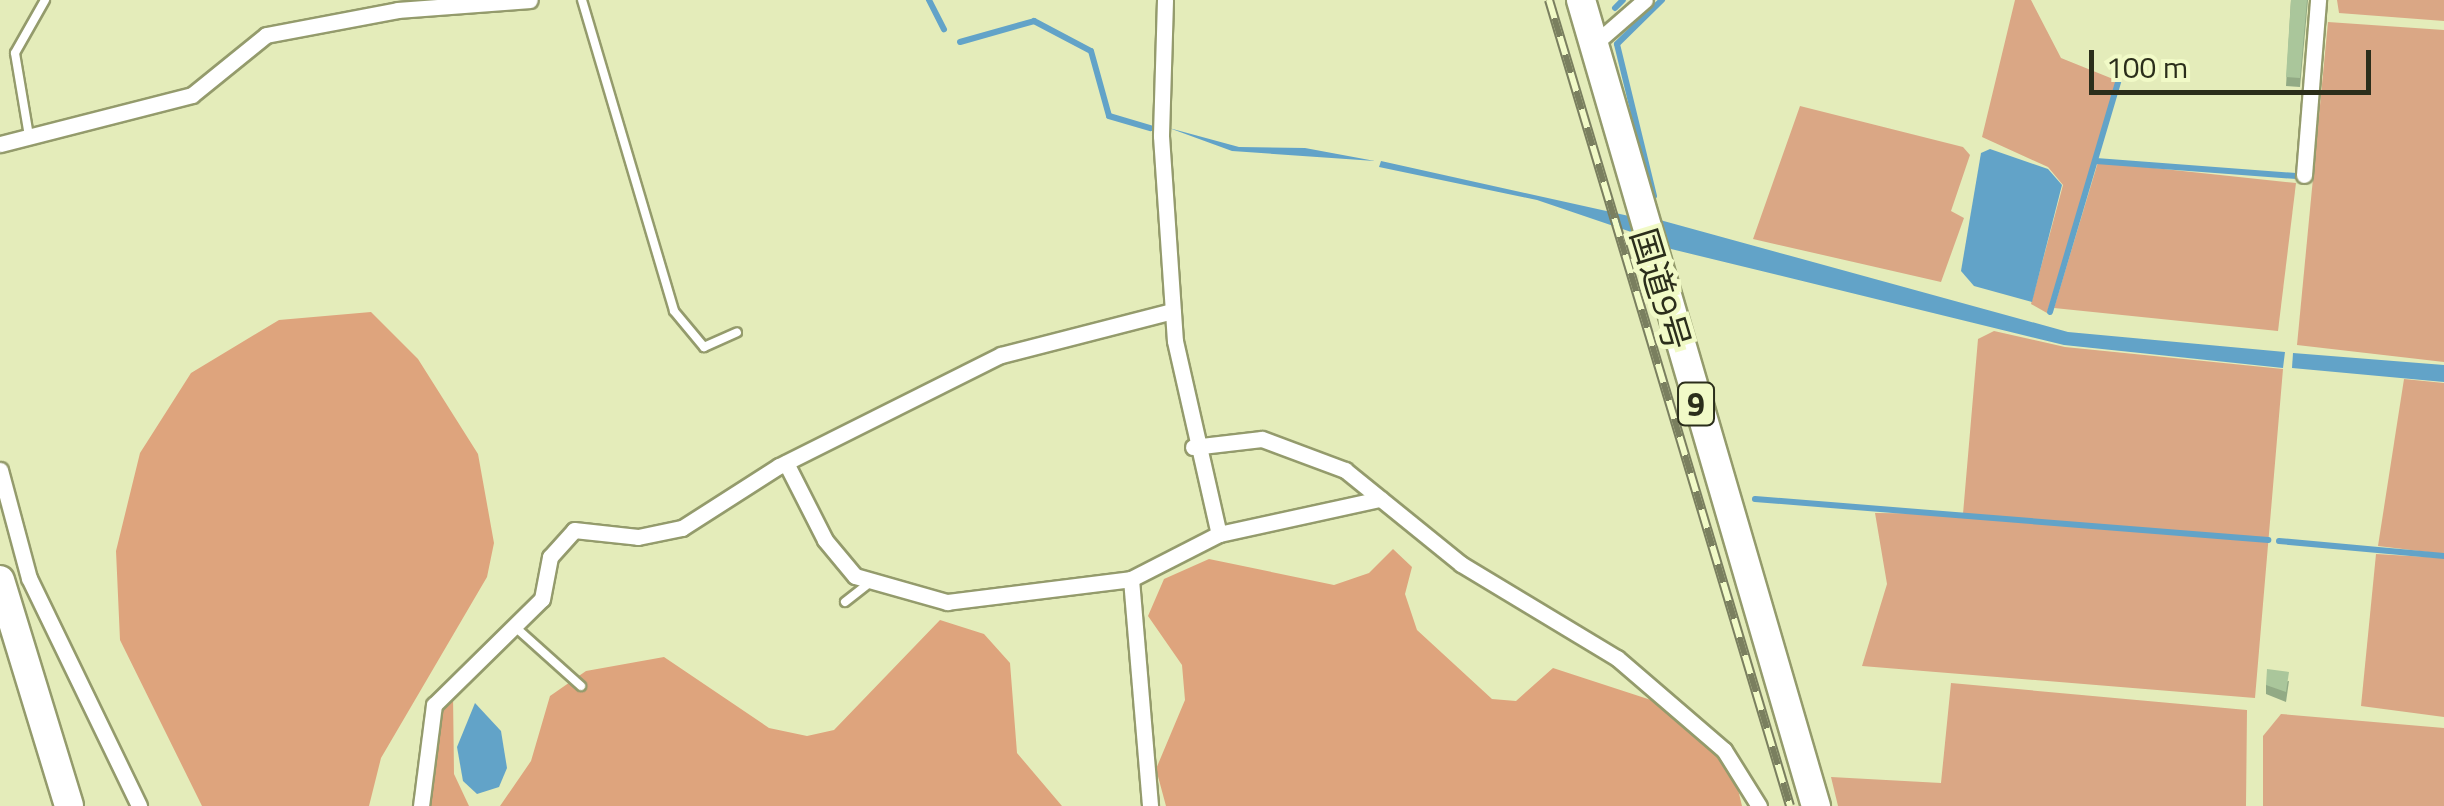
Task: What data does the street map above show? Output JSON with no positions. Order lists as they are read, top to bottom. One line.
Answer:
{"streets":{"highway":["国道9号","9"]},"scale_bar":"100 m"}
